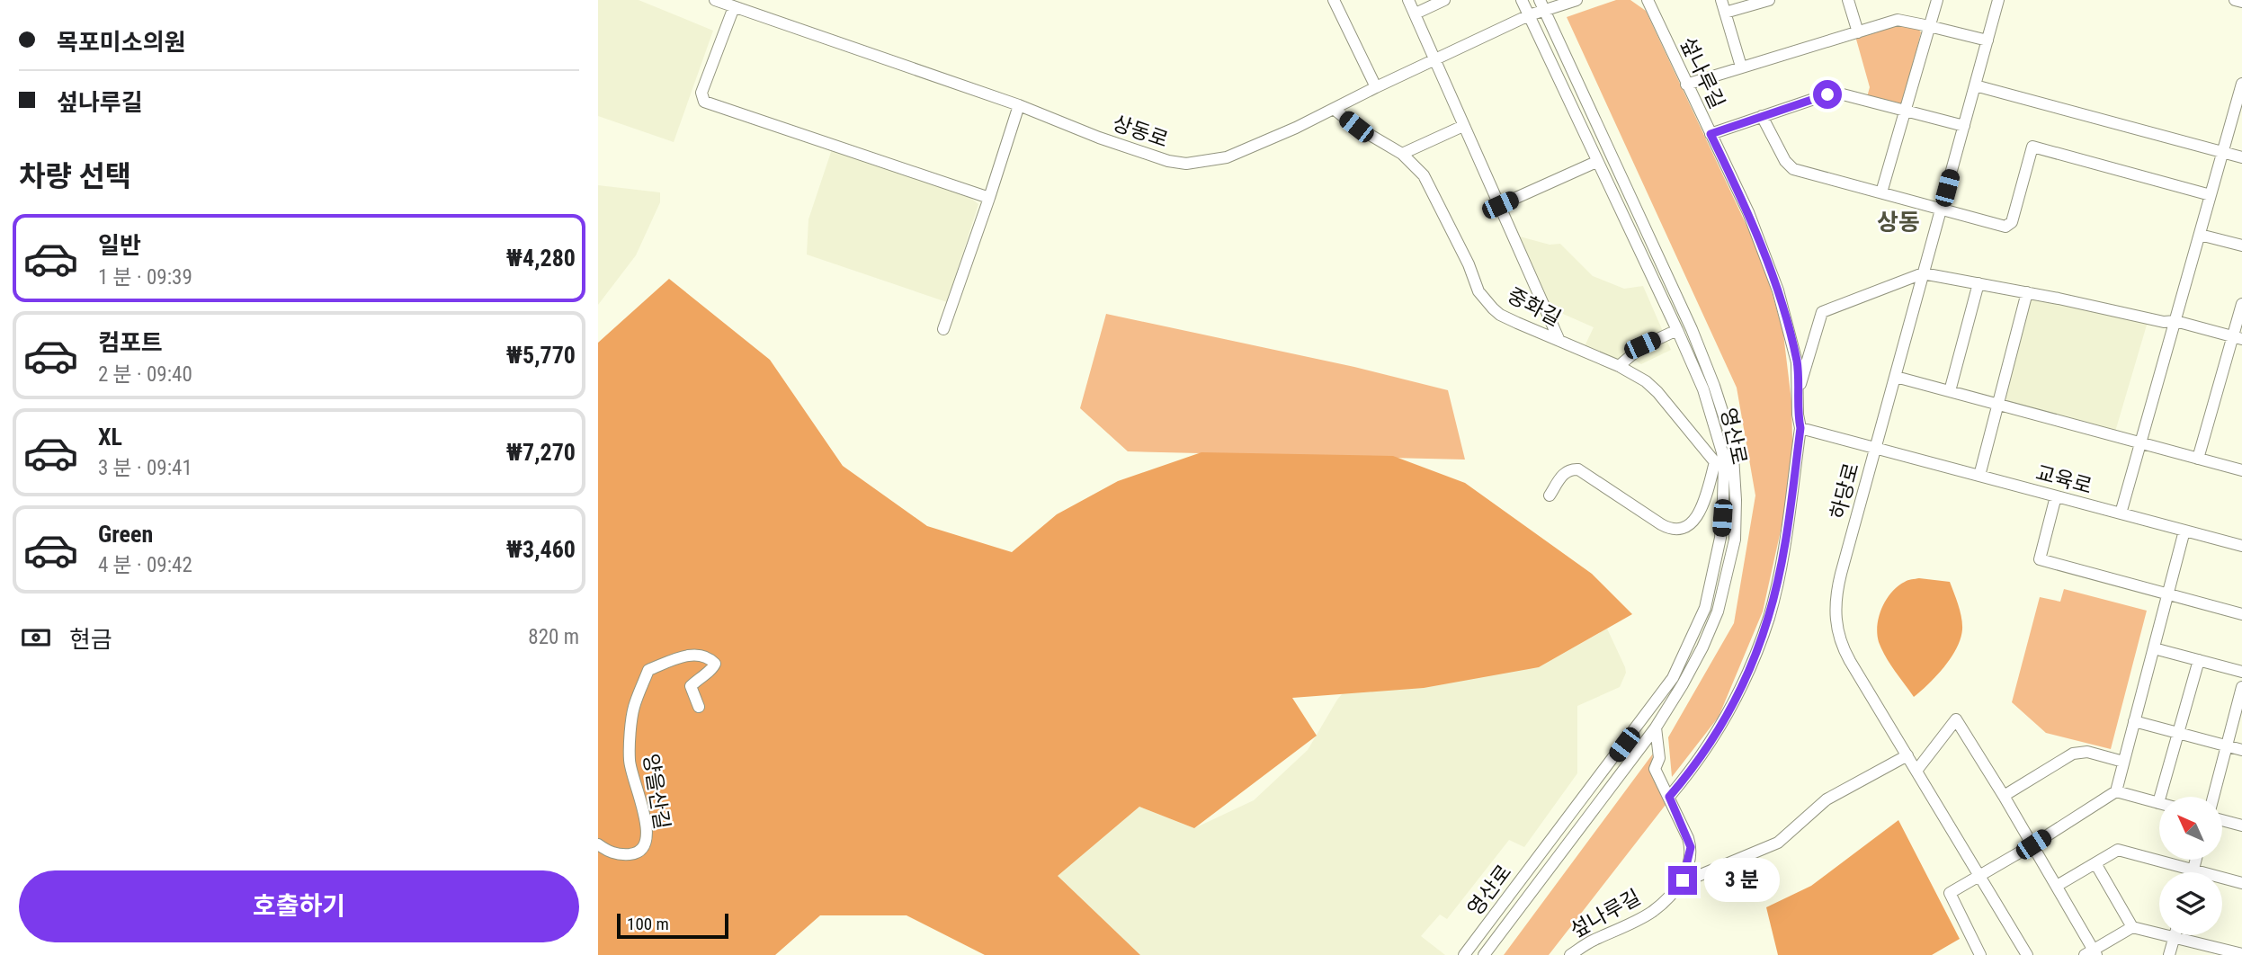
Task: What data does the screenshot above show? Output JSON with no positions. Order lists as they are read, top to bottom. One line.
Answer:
{"streets":{"street":["섶나루길","상동로","중화길","영산로","교육로","하당로","양을산길"]},"crossings":[["섶나루길","교육로"],["상동로","중화길"],["상동로","영산로"],["중화길","영산로"],["교육로","하당로"]],"districts":["상동"],"scale_bar":"100 m","north":"top left","page":{"banner":["목포미소의원","섶나루길"],"heading":"차량 선택","list":[{"name":"일반","note":"1 분 · 09:39","value":"₩4,280"},{"name":"컴포트","note":"2 분 · 09:40","value":"₩5,770"},{"name":"XL","note":"3 분 · 09:41","value":"₩7,270"},{"name":"Green","note":"4 분 · 09:42","value":"₩3,460"}],"pay":["현금","820 m"],"buttons":"호출하기","bubble":"3 분","scale":"100 m"}}
